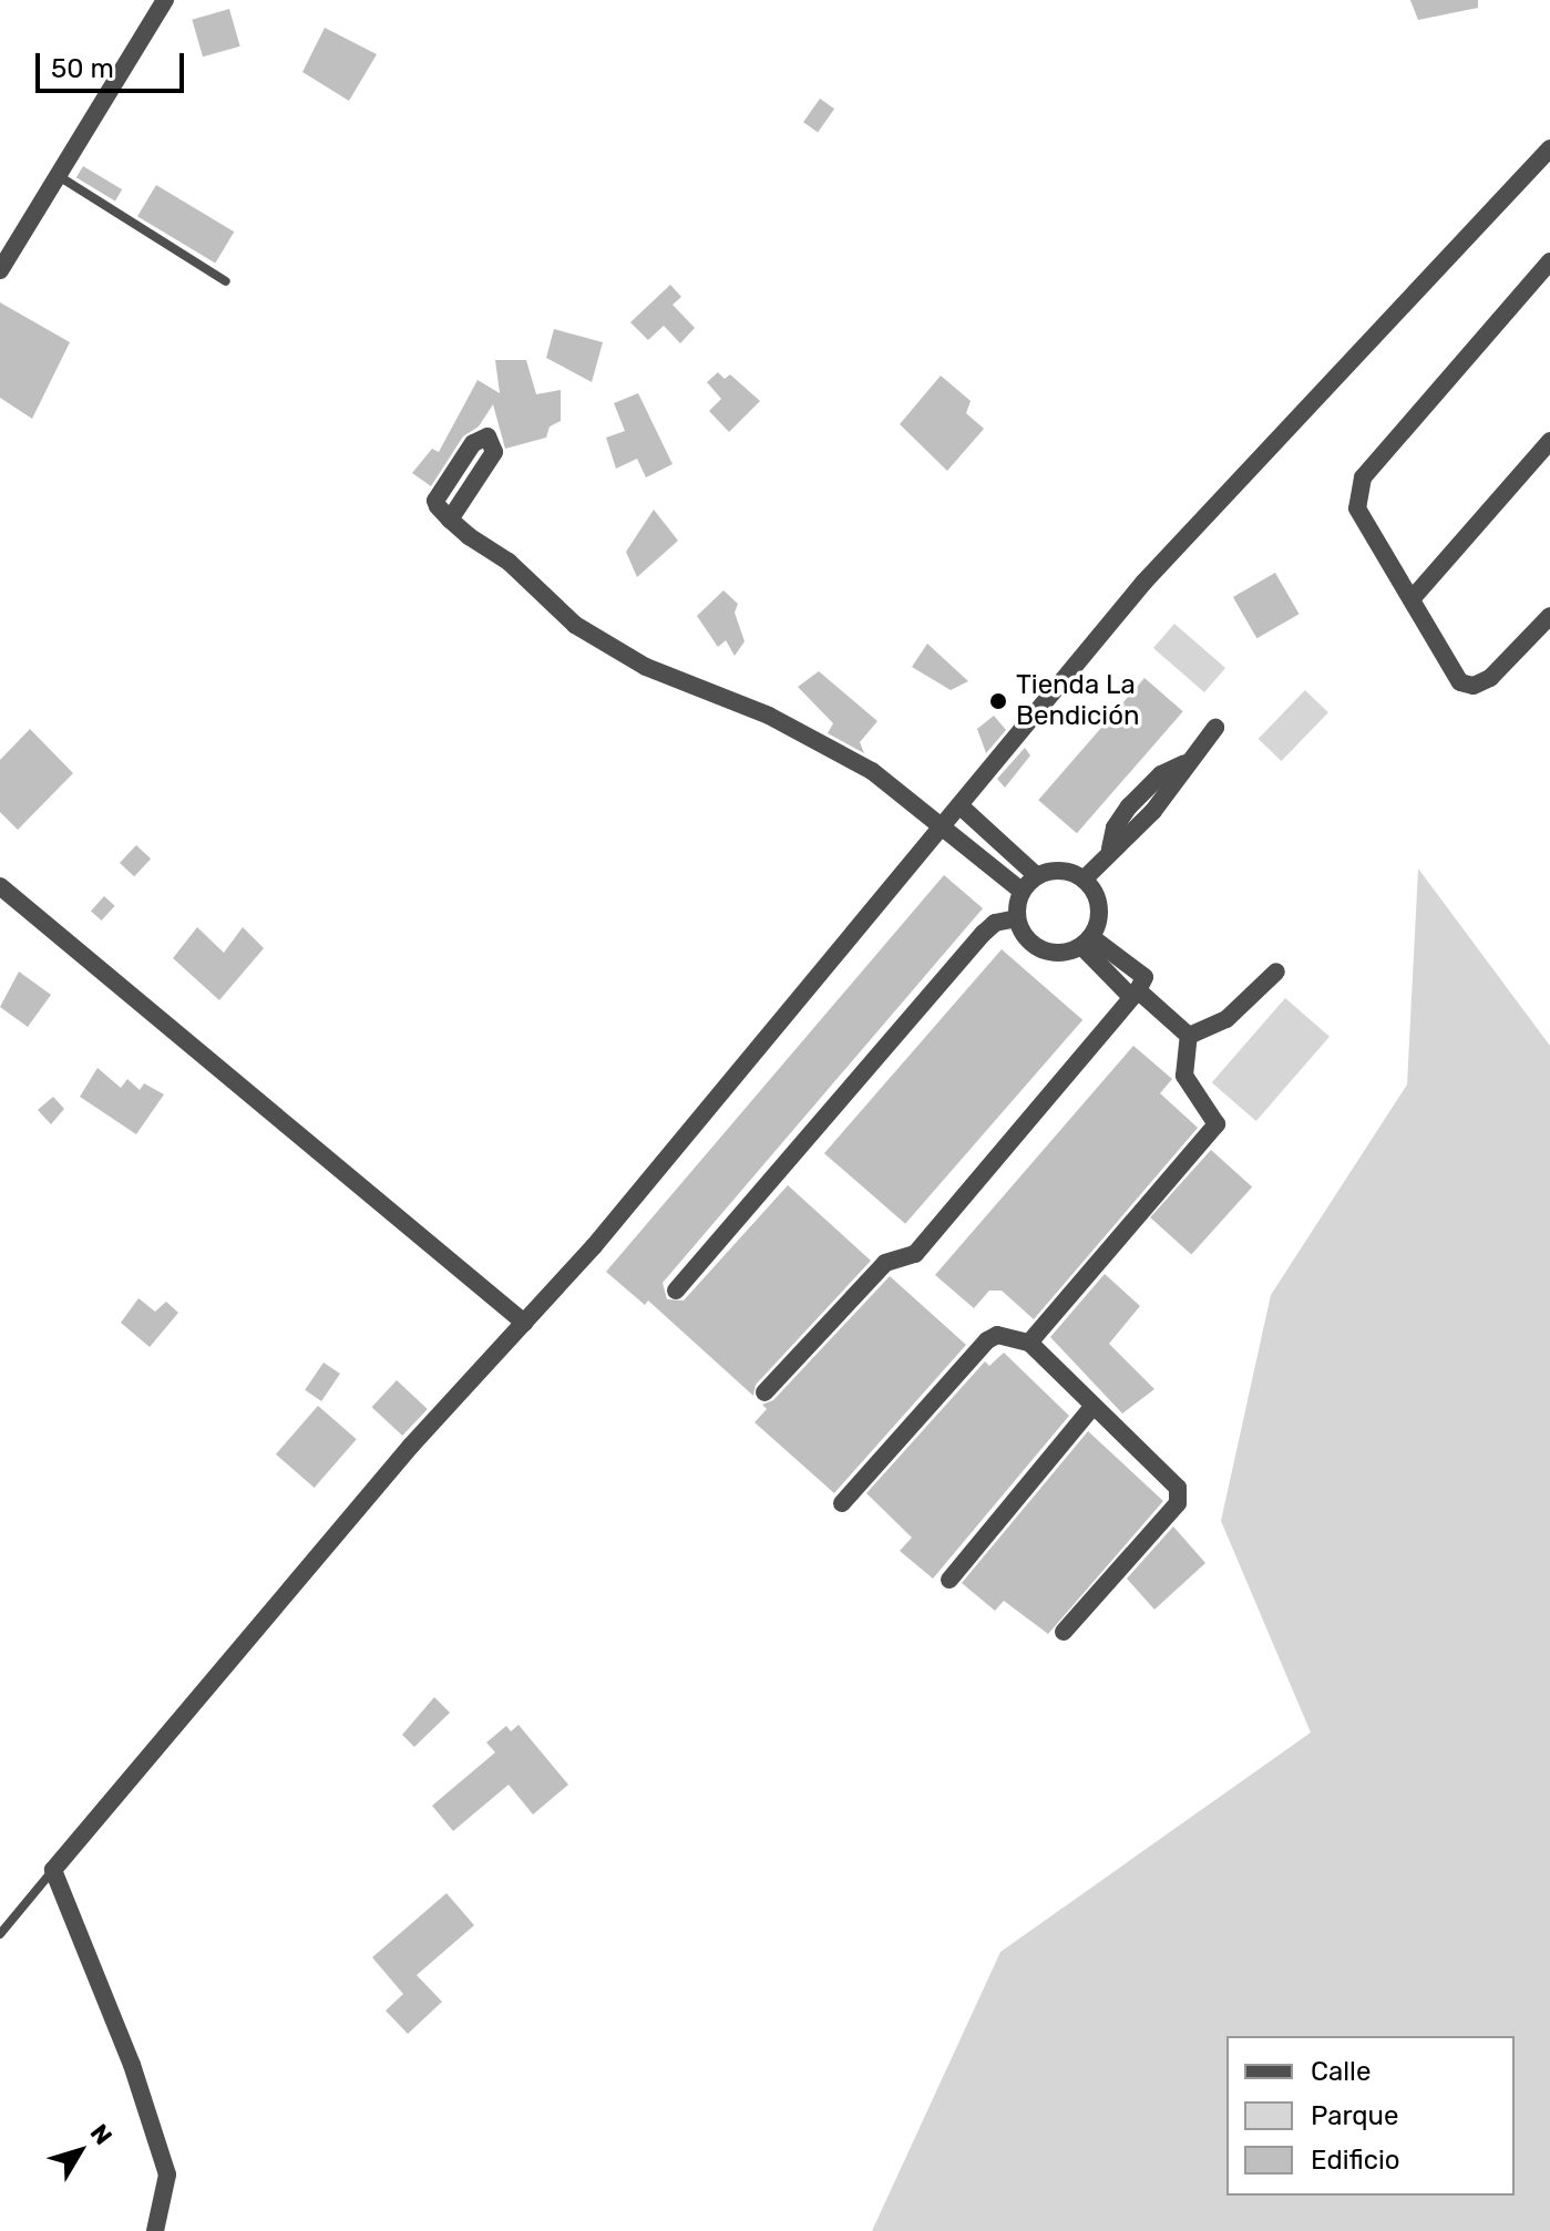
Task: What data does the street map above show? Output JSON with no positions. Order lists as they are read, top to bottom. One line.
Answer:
{"places":["Tienda La Bendición"],"legend":["Calle","Parque","Edificio"],"scale_bar":"50 m","north":"top right"}
